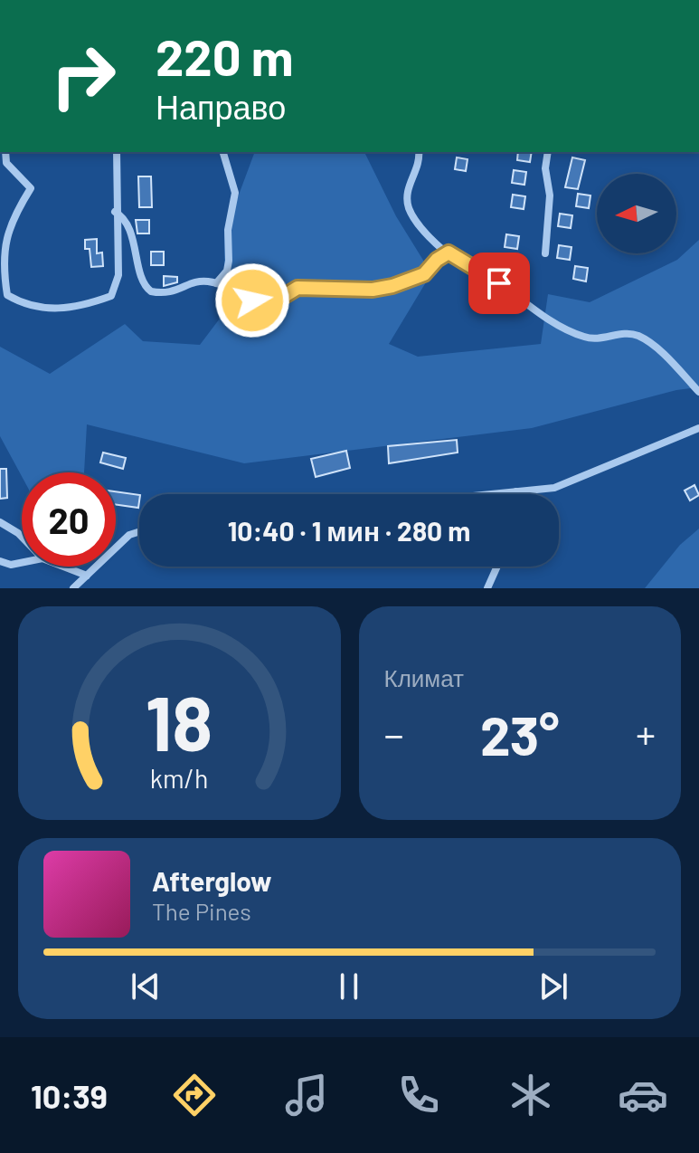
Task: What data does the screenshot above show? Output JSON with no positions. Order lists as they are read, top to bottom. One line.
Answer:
{"north":"left","page":{"turn":["220 m","Направо"],"limit":"20","trip":"10:40 · 1 мин · 280 m","tile":"Климат","heat":["−","23°","+"],"song":["Afterglow","The Pines"],"tabs":"10:39","gauge":["18","km/h"]}}
